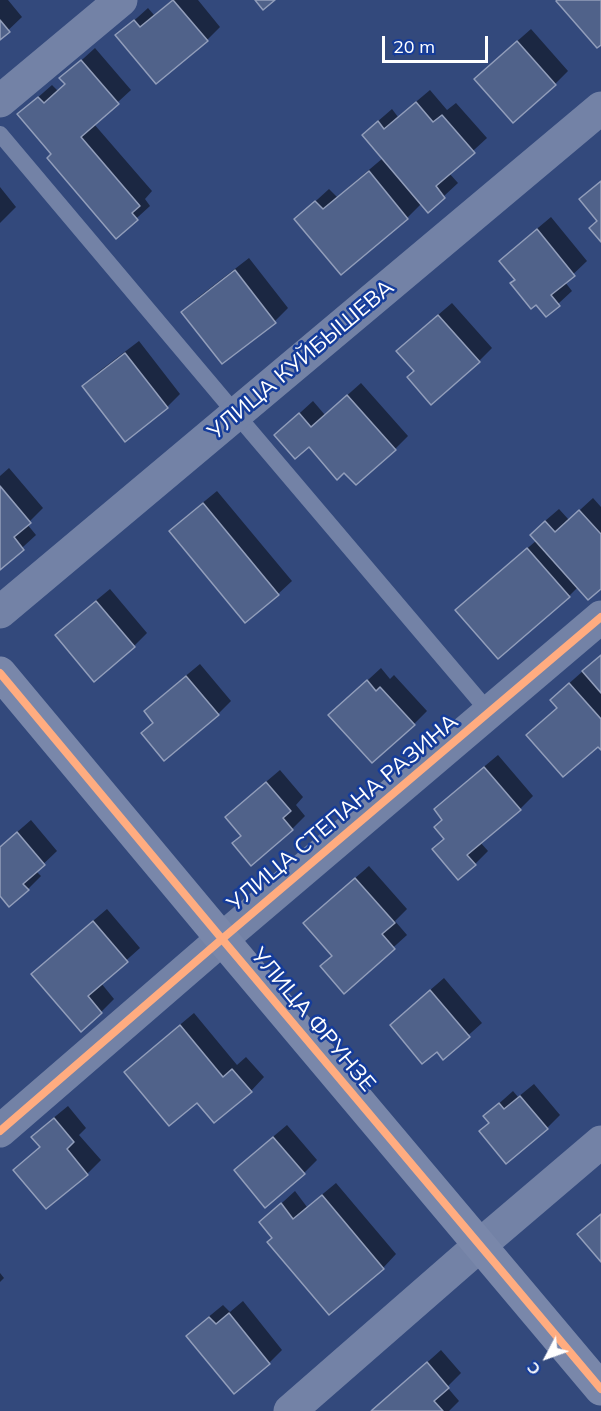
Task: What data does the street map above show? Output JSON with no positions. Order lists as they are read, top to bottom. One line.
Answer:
{"streets":{"street":["УЛИЦА КУЙБЫШЕВА","УЛИЦА СТЕПАНА РАЗИНА","УЛИЦА ФРУНЗЕ"]},"crossings":[["УЛИЦА СТЕПАНА РАЗИНА","УЛИЦА ФРУНЗЕ"]],"scale_bar":"20 m","north":"bottom left"}
